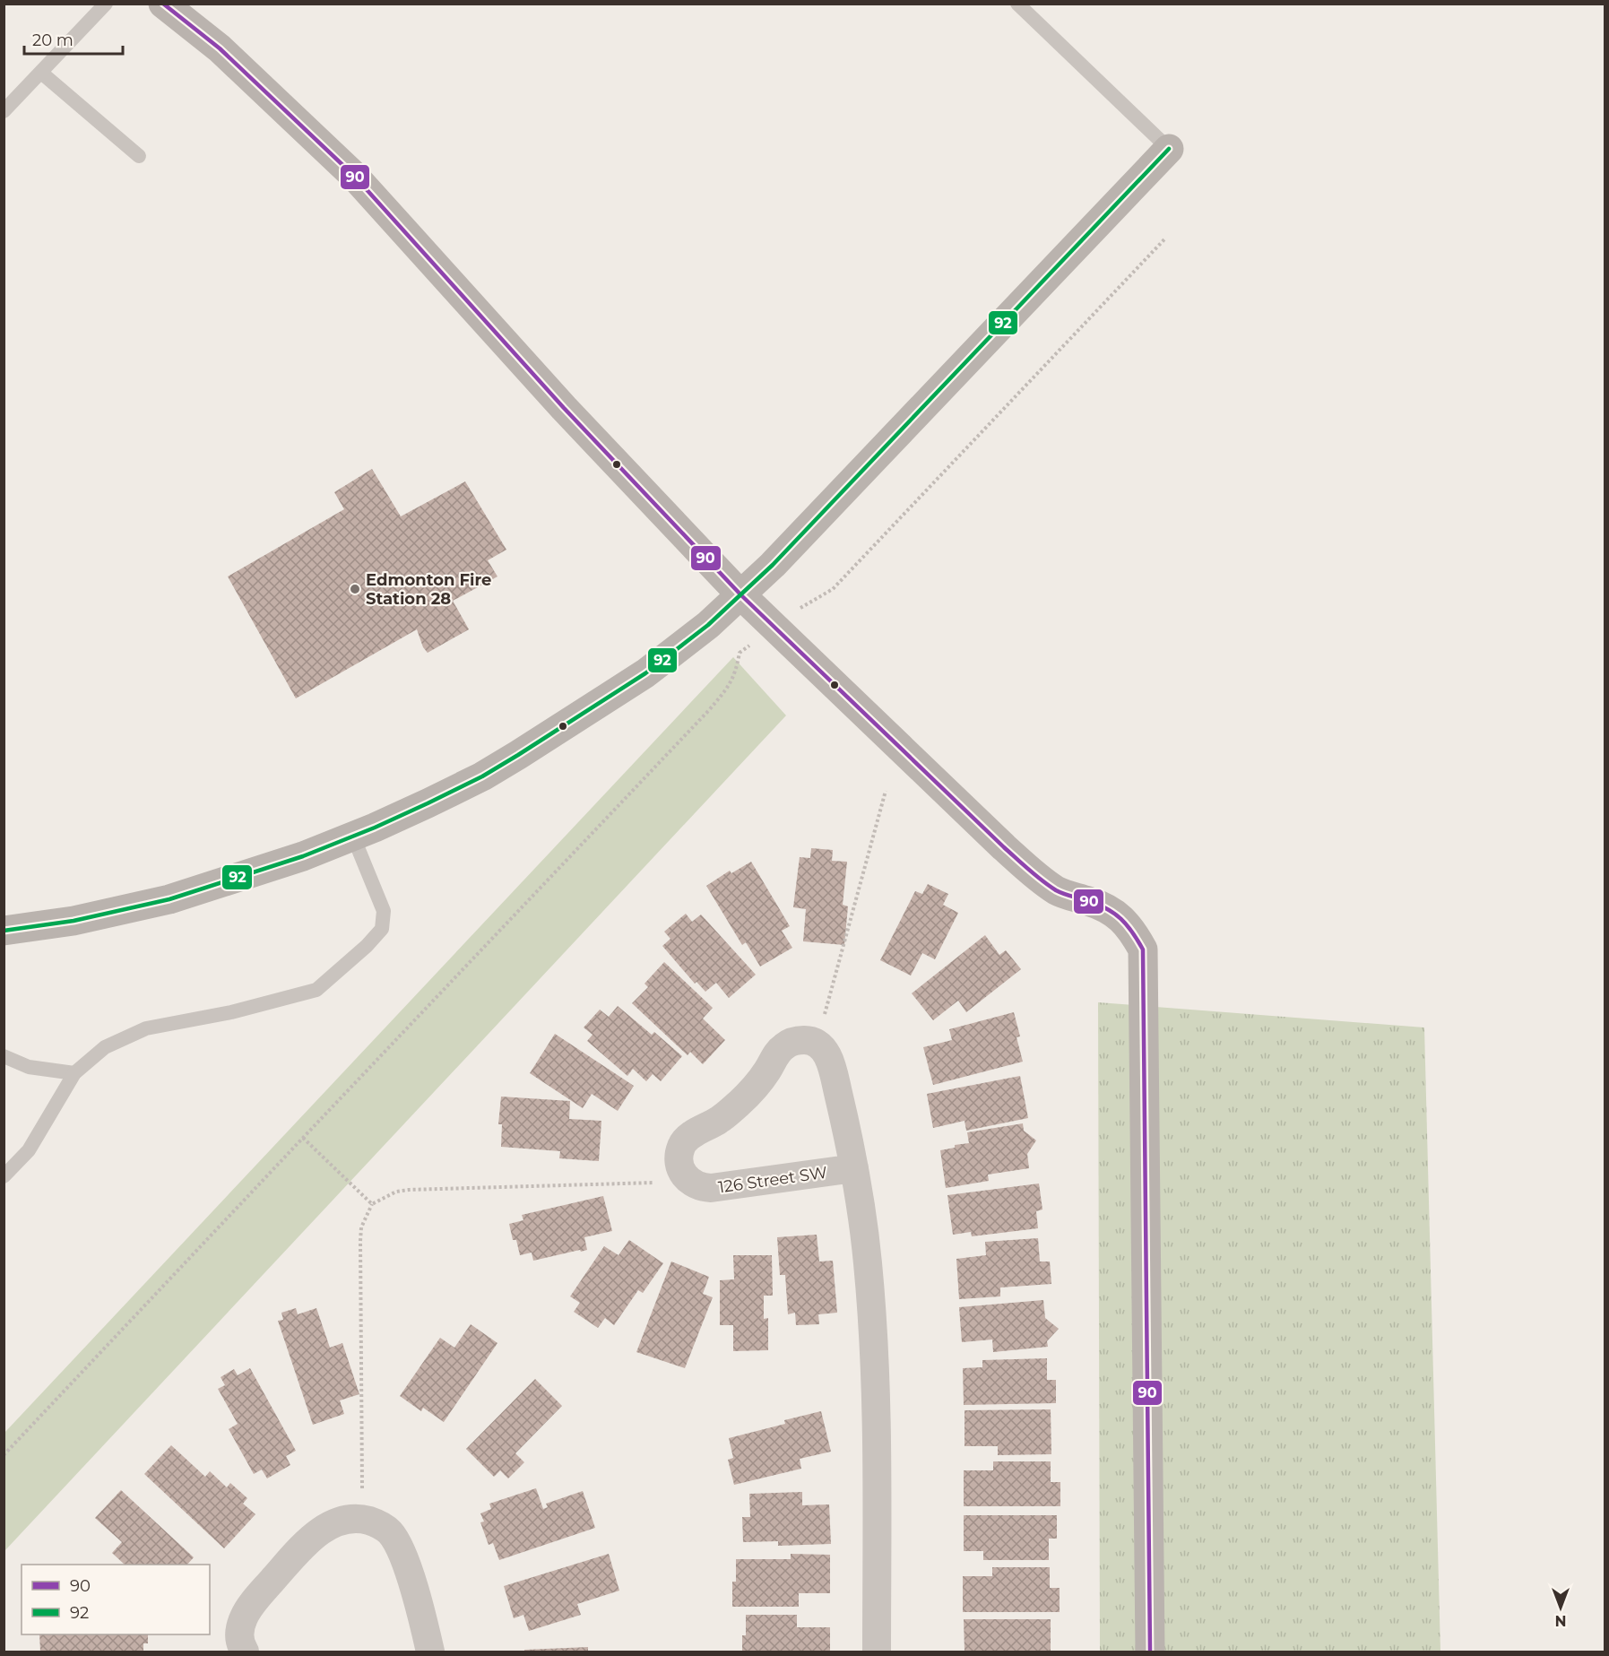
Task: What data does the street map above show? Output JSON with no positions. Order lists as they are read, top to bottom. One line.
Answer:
{"streets":{"street":["126 Street SW"]},"places":["Edmonton Fire Station 28"],"lines":["transit line 90","transit line 92"],"legend":["90","92"],"scale_bar":"20 m","north":"bottom"}
